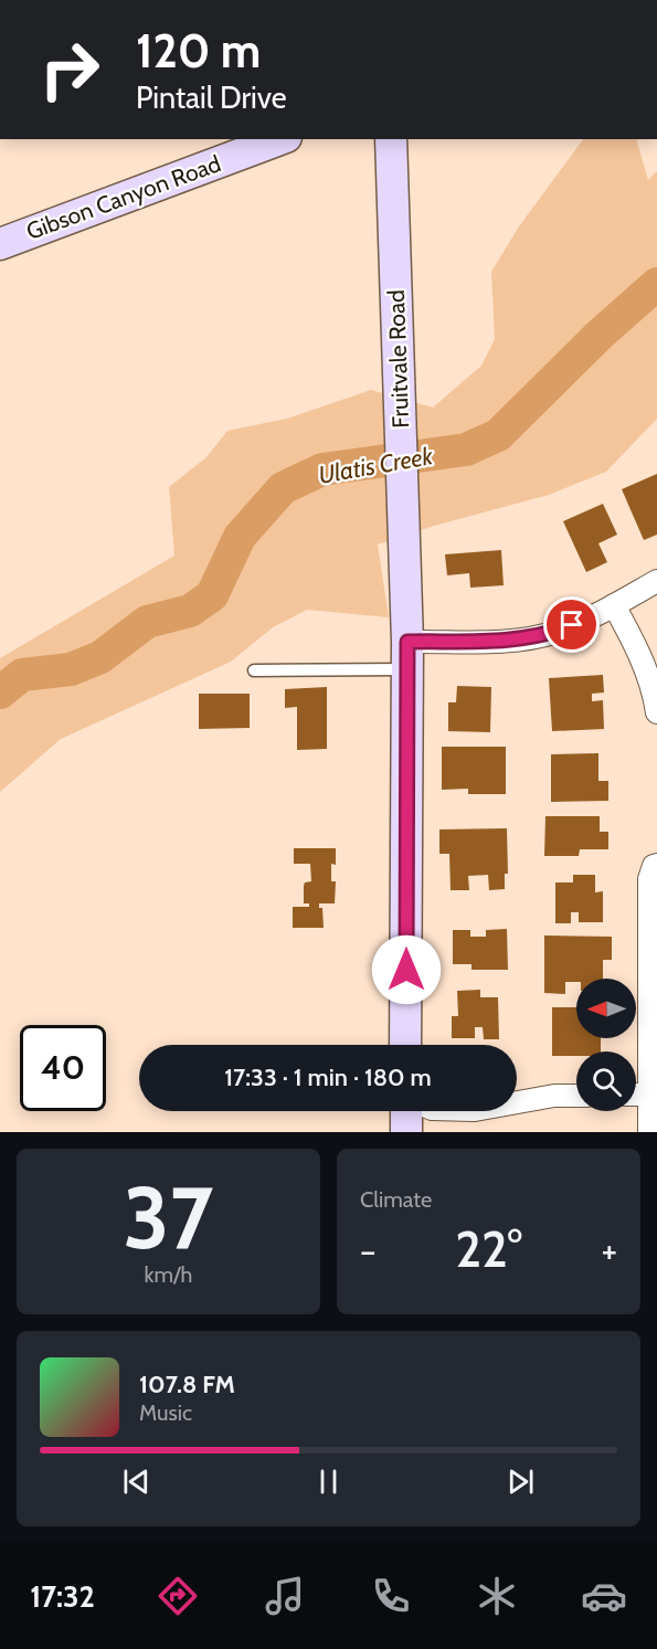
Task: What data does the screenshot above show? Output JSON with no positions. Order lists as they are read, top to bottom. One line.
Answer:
{"streets":{"street":["Gibson Canyon Road","Fruitvale Road"]},"water":["Ulatis Creek"],"north":"left","page":{"turn":["120 m","Pintail Drive"],"limit":"40","trip":"17:33 · 1 min · 180 m","tile":[["37","km/h"],"Climate"],"heat":["−","22°","+"],"song":["107.8 FM","Music"],"tabs":"17:32"}}
